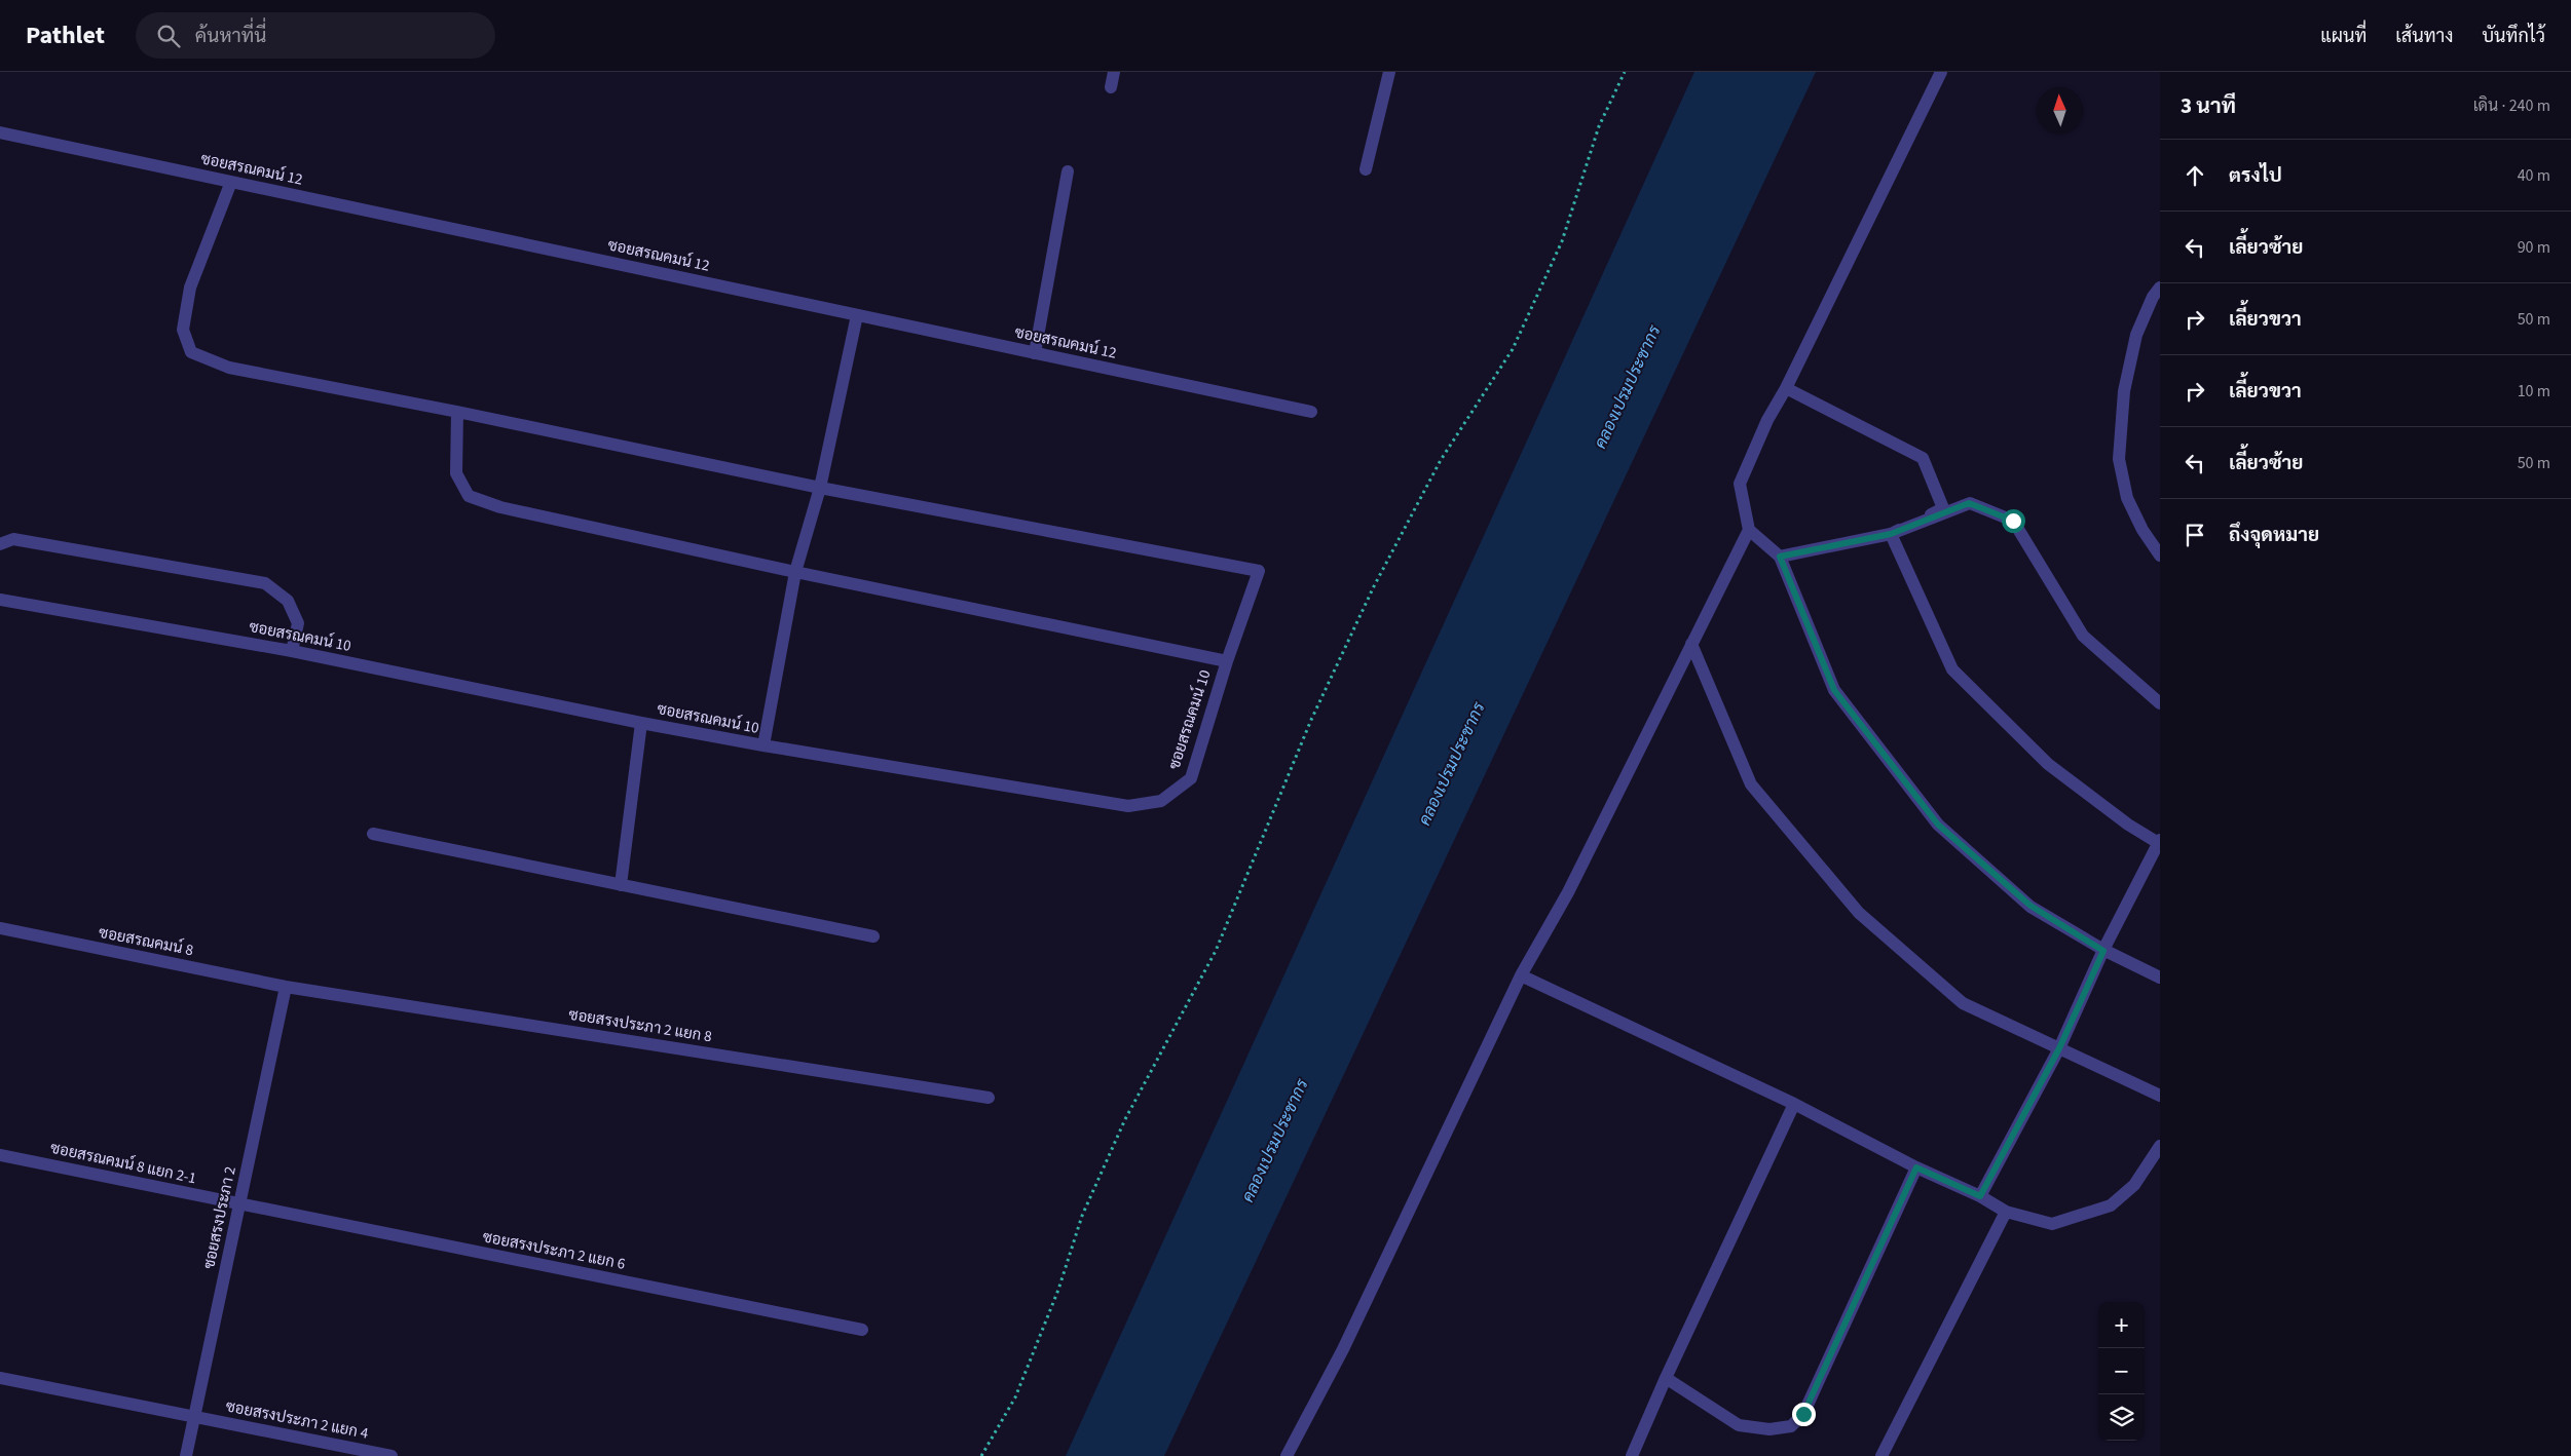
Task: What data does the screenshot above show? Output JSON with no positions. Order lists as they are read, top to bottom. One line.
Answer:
{"streets":{"street":["ซอยสรณคมน์ 12","ซอยสรณคมน์ 10","ซอยสรณคมน์ 8","ซอยสรงประภา 2 แยก 8","ซอยสรณคมน์ 8 แยก 2-1","ซอยสรงประภา 2","ซอยสรงประภา 2 แยก 6","ซอยสรงประภา 2 แยก 4"]},"crossings":[["ซอยสรณคมน์ 8","ซอยสรงประภา 2 แยก 8"],["ซอยสรณคมน์ 8","ซอยสรงประภา 2"],["ซอยสรงประภา 2 แยก 8","ซอยสรงประภา 2"],["ซอยสรณคมน์ 8 แยก 2-1","ซอยสรงประภา 2"],["ซอยสรณคมน์ 8 แยก 2-1","ซอยสรงประภา 2 แยก 6"],["ซอยสรงประภา 2","ซอยสรงประภา 2 แยก 6"],["ซอยสรงประภา 2","ซอยสรงประภา 2 แยก 4"]],"water":["คลองเปรมประชากร"],"north":"top","page":{"header":"Pathlet","search":"ค้นหาที่นี่","nav":["แผนที่","เส้นทาง","บันทึกไว้"],"heading":["3 นาที","เดิน · 240 m"],"list":[["ตรงไป","40 m"],["เลี้ยวซ้าย","90 m"],["เลี้ยวขวา","50 m"],["เลี้ยวขวา","10 m"],["เลี้ยวซ้าย","50 m"],"ถึงจุดหมาย"],"map_buttons":["+","−"]}}
